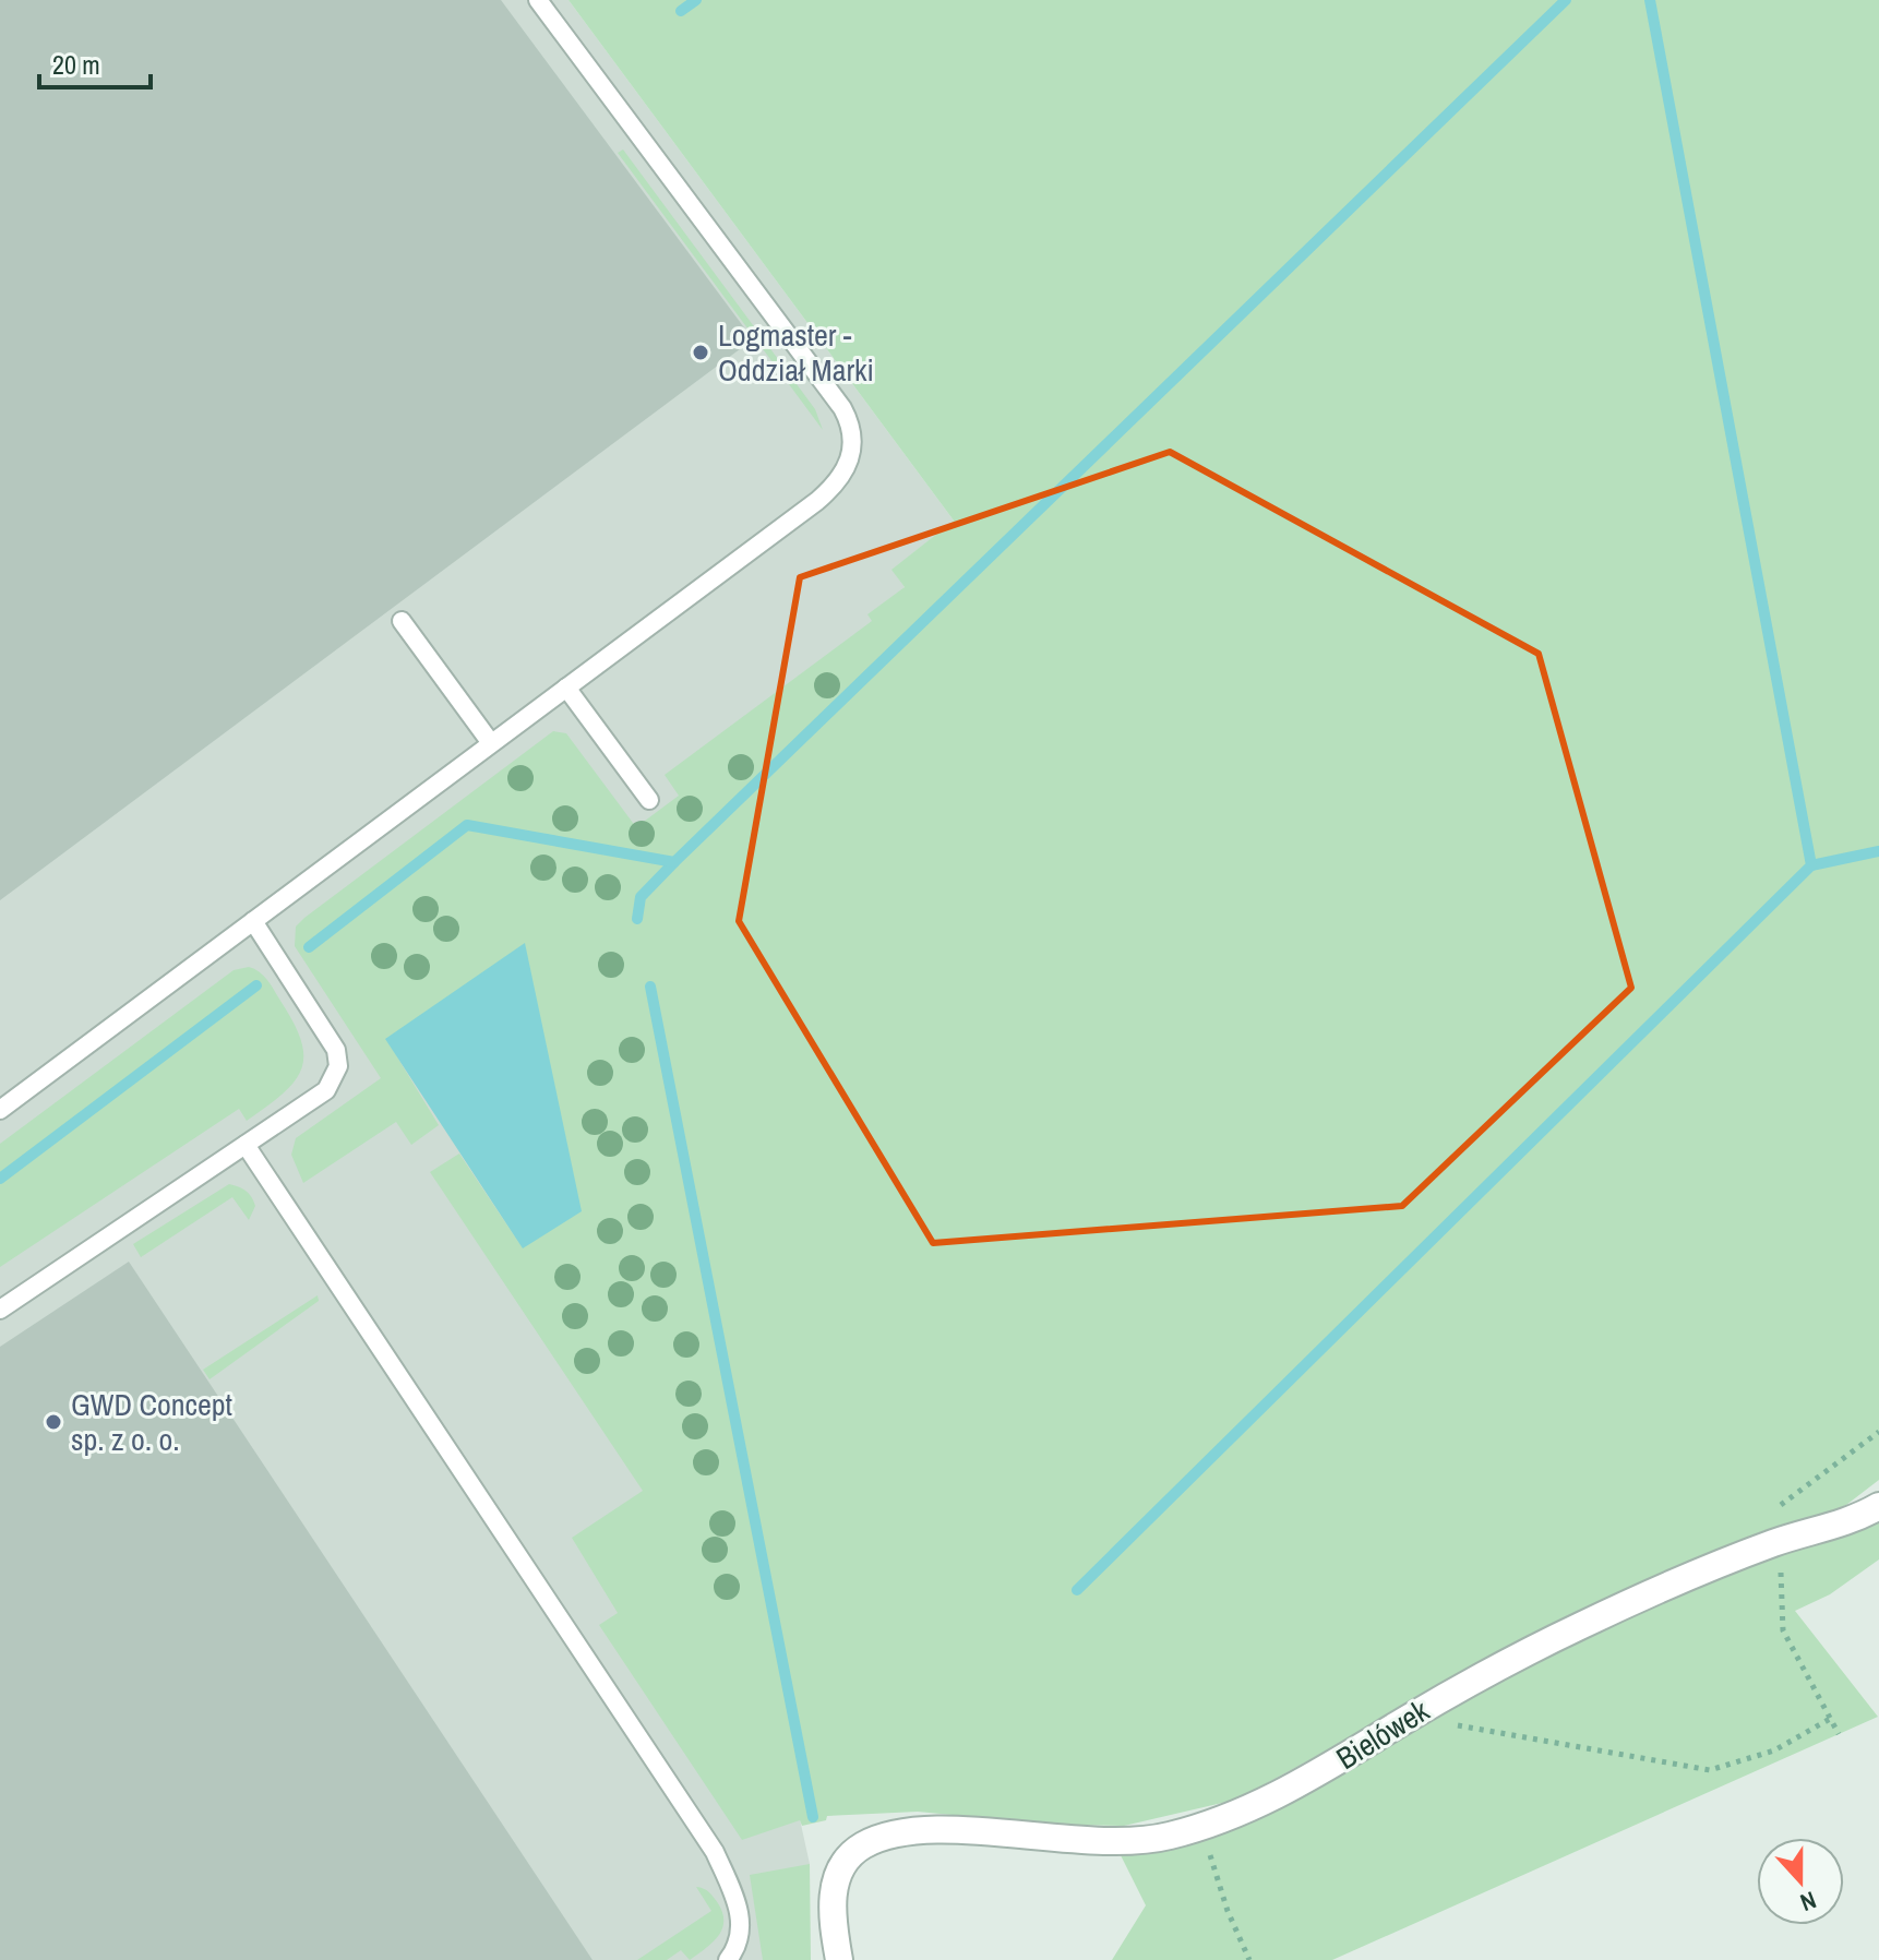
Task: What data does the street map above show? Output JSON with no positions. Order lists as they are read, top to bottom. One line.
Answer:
{"streets":{"street":["Bielówek"]},"places":["Logmaster - Oddział Marki","GWD Concept sp. z o. o."],"scale_bar":"20 m","north":"bottom"}
